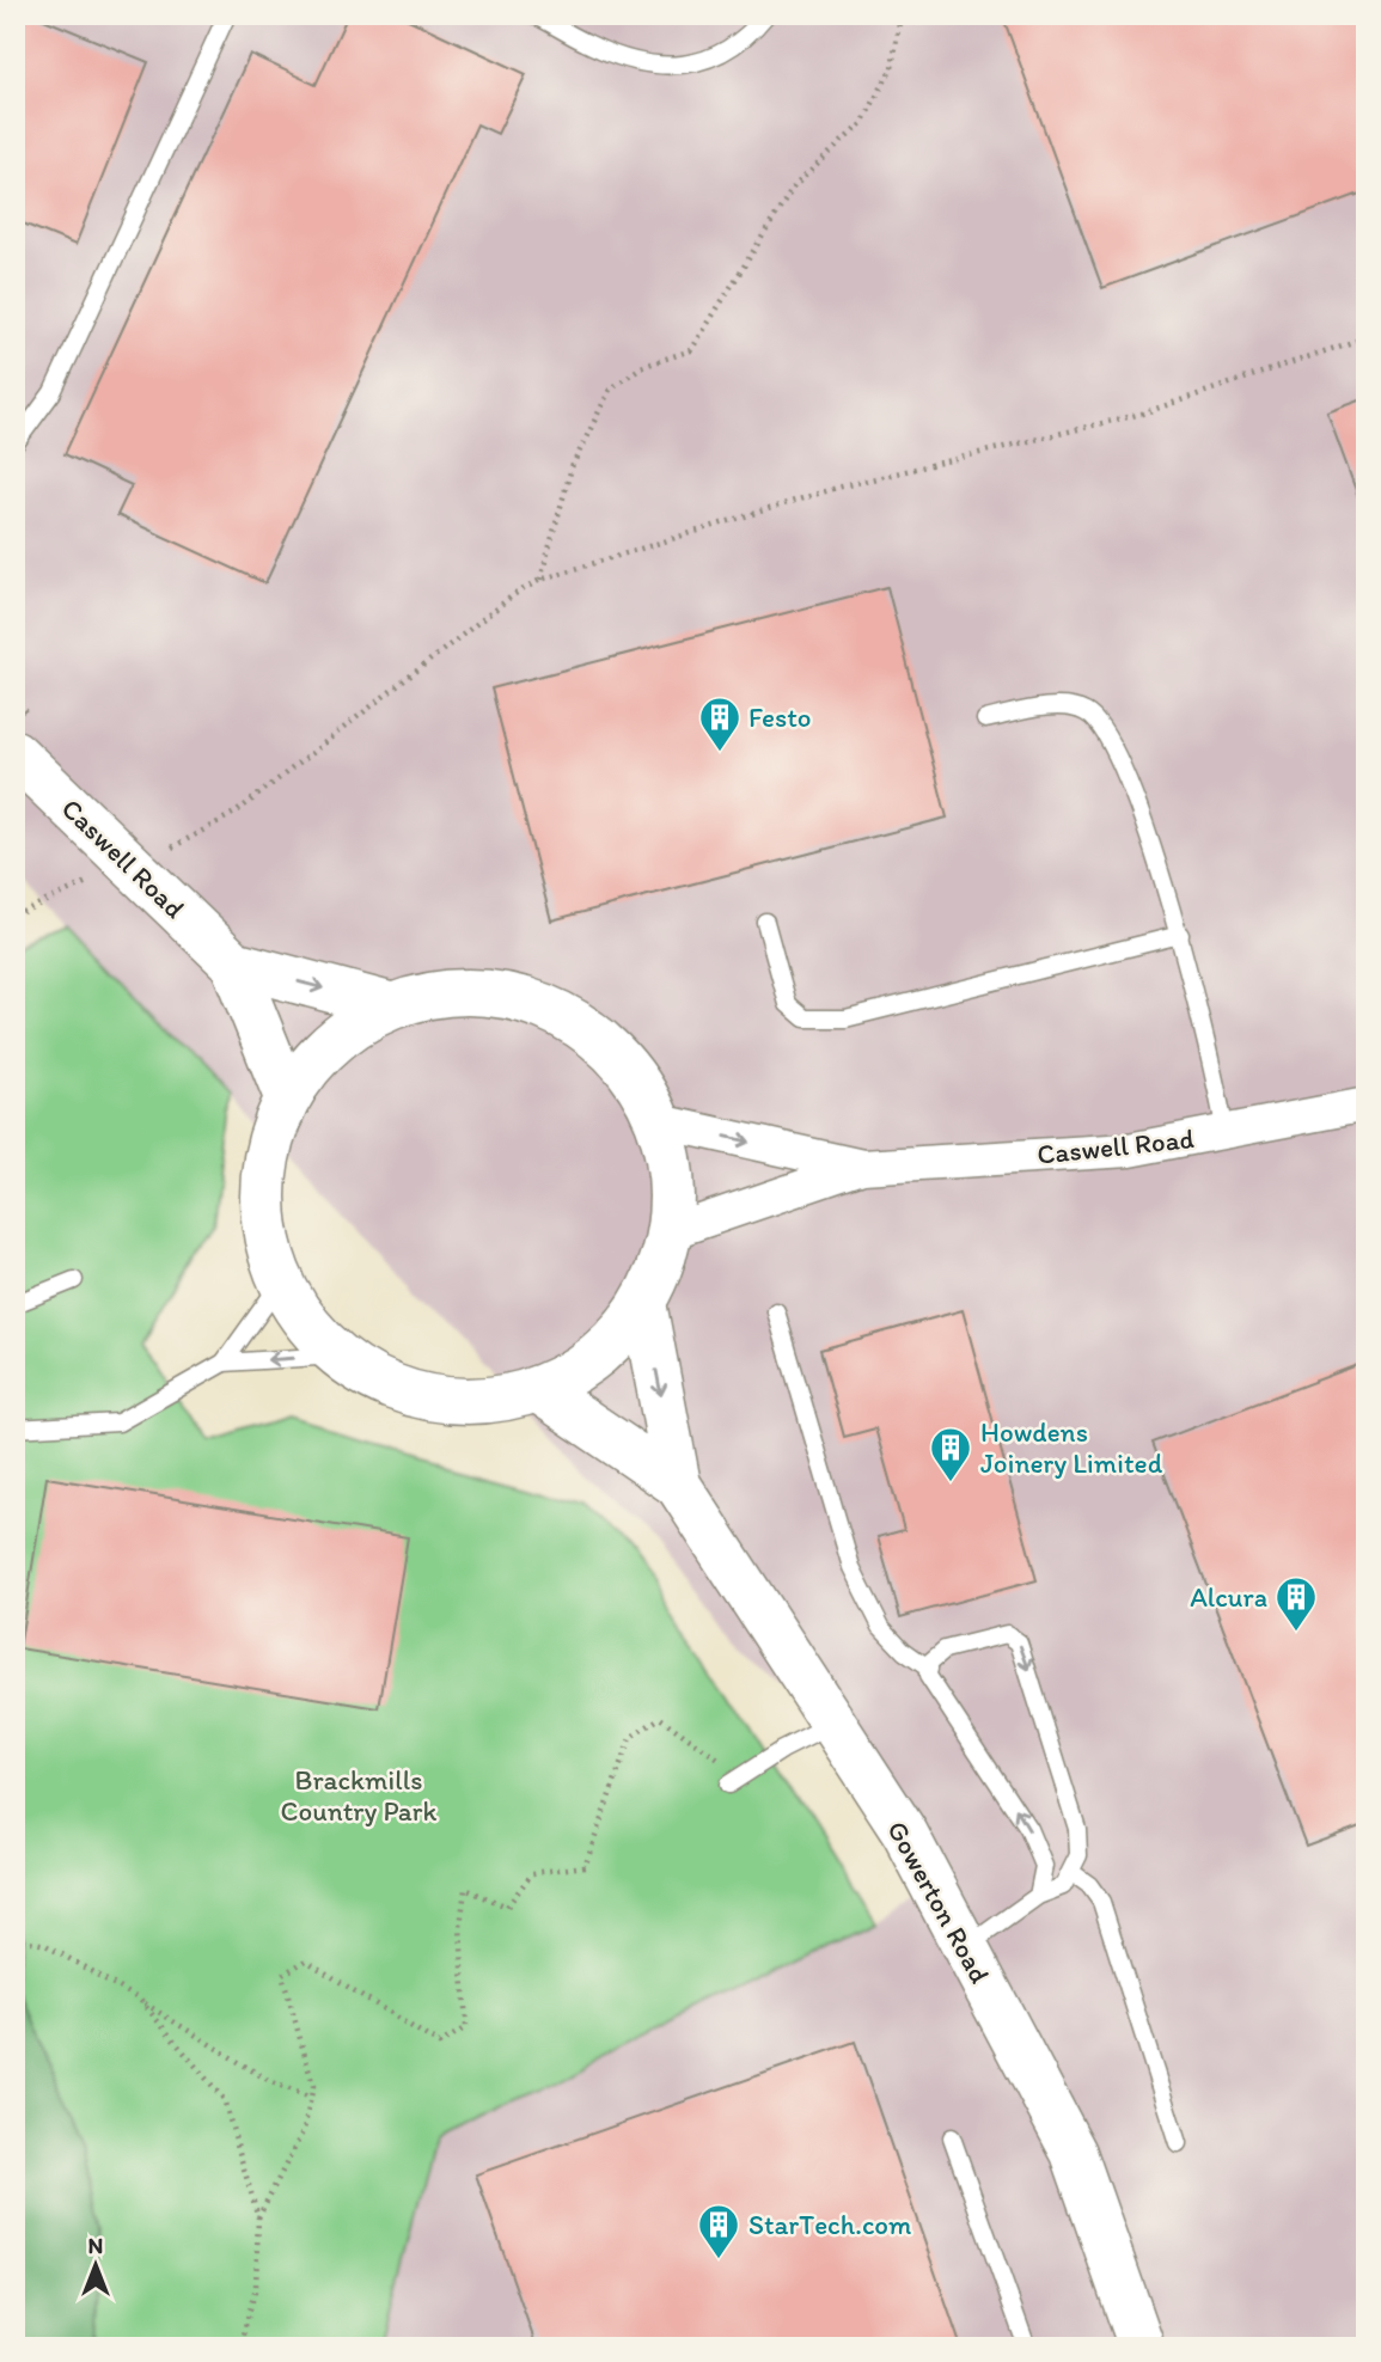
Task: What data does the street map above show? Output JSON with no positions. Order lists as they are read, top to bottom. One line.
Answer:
{"streets":{"street":["Caswell Road","Gowerton Road"]},"parks":["Brackmills Country Park"],"places":{"building":["Festo","Howdens Joinery Limited","Alcura","StarTech.com"]},"north":"top"}
